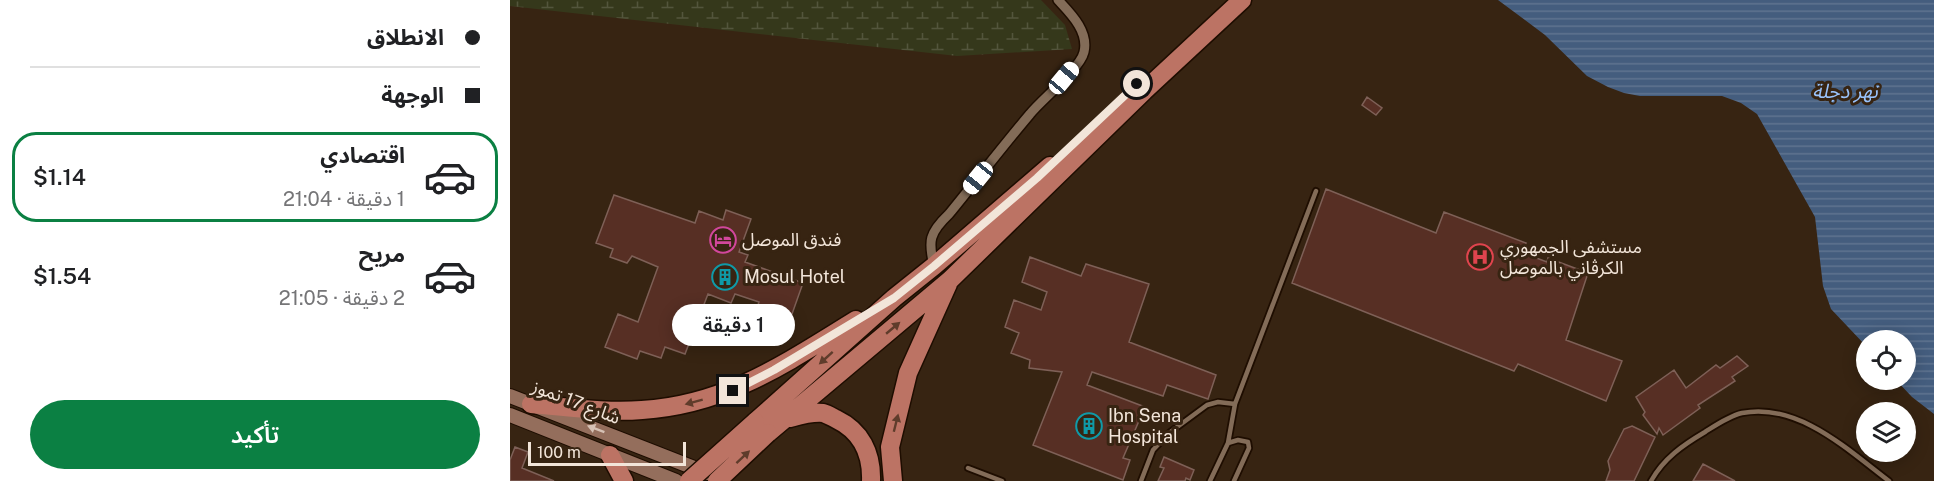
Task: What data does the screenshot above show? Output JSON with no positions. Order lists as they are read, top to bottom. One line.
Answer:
{"streets":{"main road":["شارع 17 تموز"]},"water":["نهر دجلة"],"places":{"hotel":["فندق الموصل"],"hospital":["مستشفى الجمهوري الكرڤاني بالموصل"],"building":["Mosul Hotel","Ibn Sena Hospital"]},"scale_bar":"100 m","page":{"banner":["الانطلاق","الوجهة"],"list":[{"name":"اقتصادي","note":"1 دقيقة · 21:04","value":"$1.14"},{"name":"مريح","note":"2 دقيقة · 21:05","value":"$1.54"}],"bubble":"1 دقيقة","buttons":"تأكيد","scale":"100 m"}}
